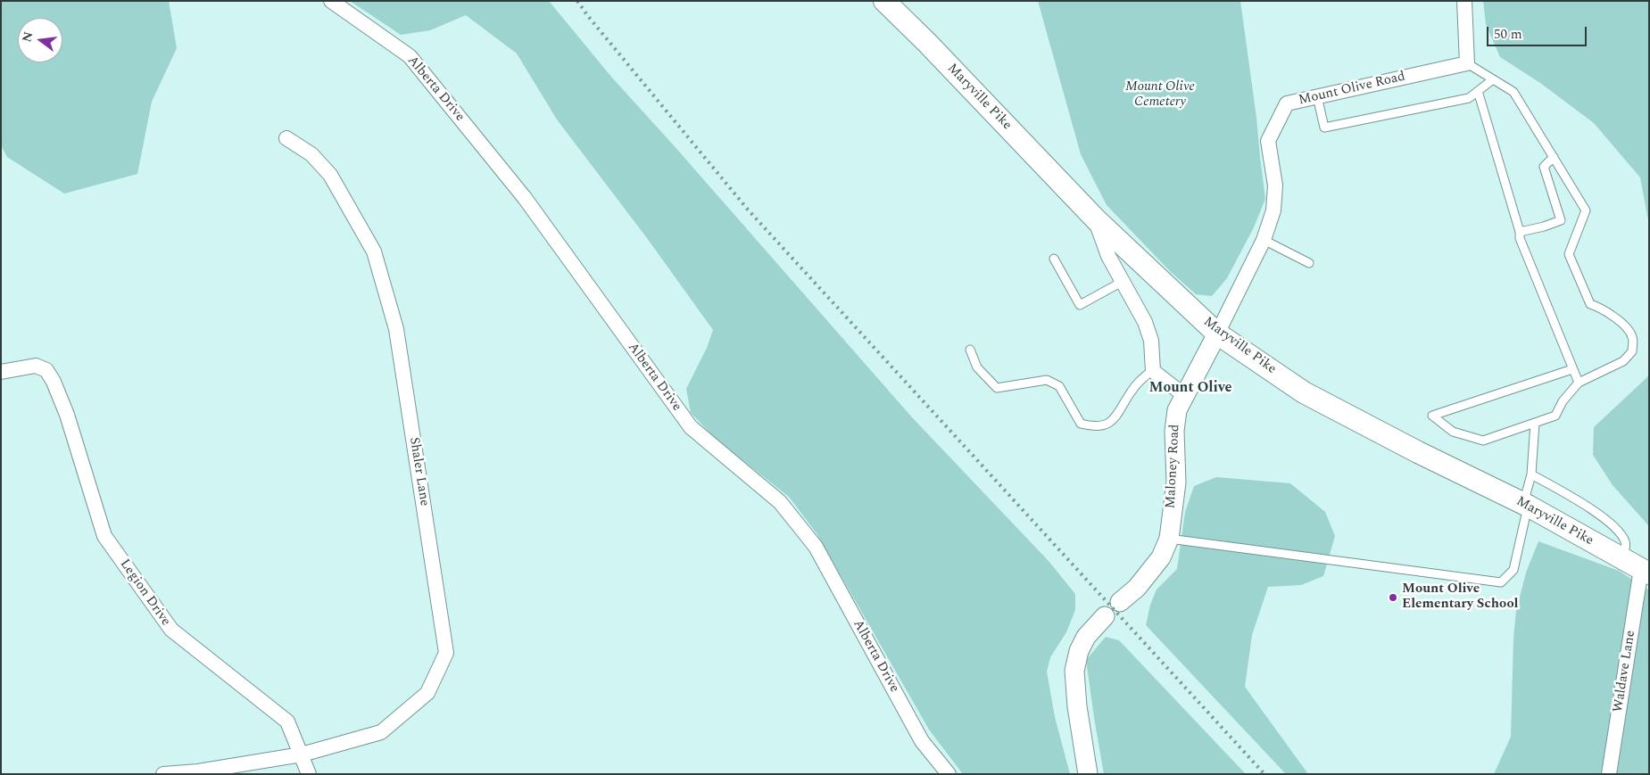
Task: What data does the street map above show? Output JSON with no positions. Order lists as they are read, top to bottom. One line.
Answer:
{"streets":{"main road":["Maryville Pike"],"street":["Alberta Drive","Mount Olive Road","Maloney Road","Shaler Lane","Legion Drive","Waldave Lane"]},"crossings":[["Mount Olive Road","Maryville Pike"],["Mount Olive Road","Maloney Road"],["Maryville Pike","Maloney Road"],["Maryville Pike","Waldave Lane"],["Shaler Lane","Legion Drive"]],"districts":["Mount Olive"],"parks":["Mount Olive Cemetery"],"places":["Mount Olive Elementary School"],"scale_bar":"50 m","north":"left"}
